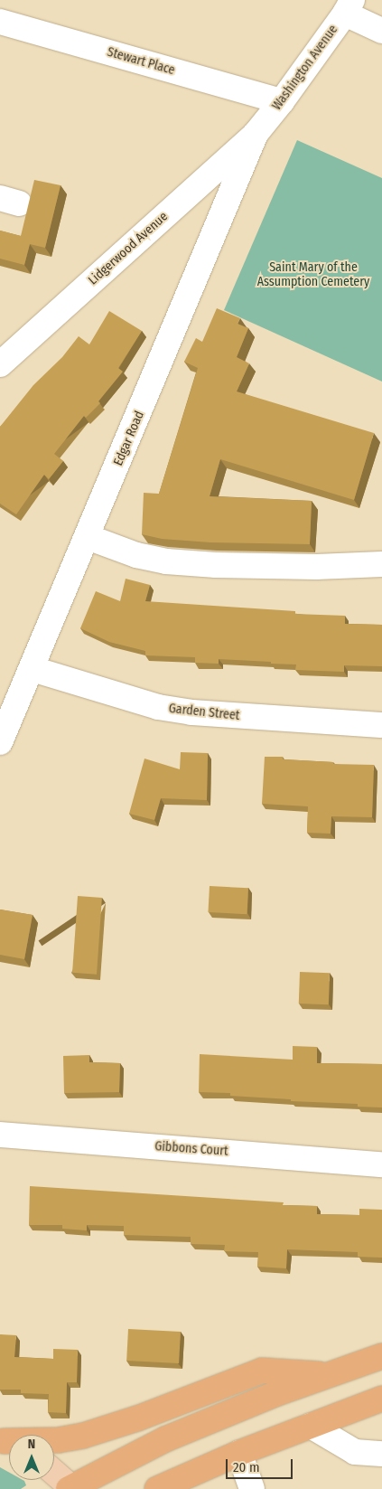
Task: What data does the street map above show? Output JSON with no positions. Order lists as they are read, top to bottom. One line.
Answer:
{"streets":{"street":["Stewart Place","Washington Avenue","Lidgerwood Avenue","Edgar Road","Garden Street","Gibbons Court"]},"crossings":[["Stewart Place","Washington Avenue"],["Washington Avenue","Lidgerwood Avenue"],["Washington Avenue","Edgar Road"],["Lidgerwood Avenue","Edgar Road"],["Edgar Road","Garden Street"]],"parks":["Saint Mary of the Assumption Cemetery"],"scale_bar":"20 m","north":"top"}
